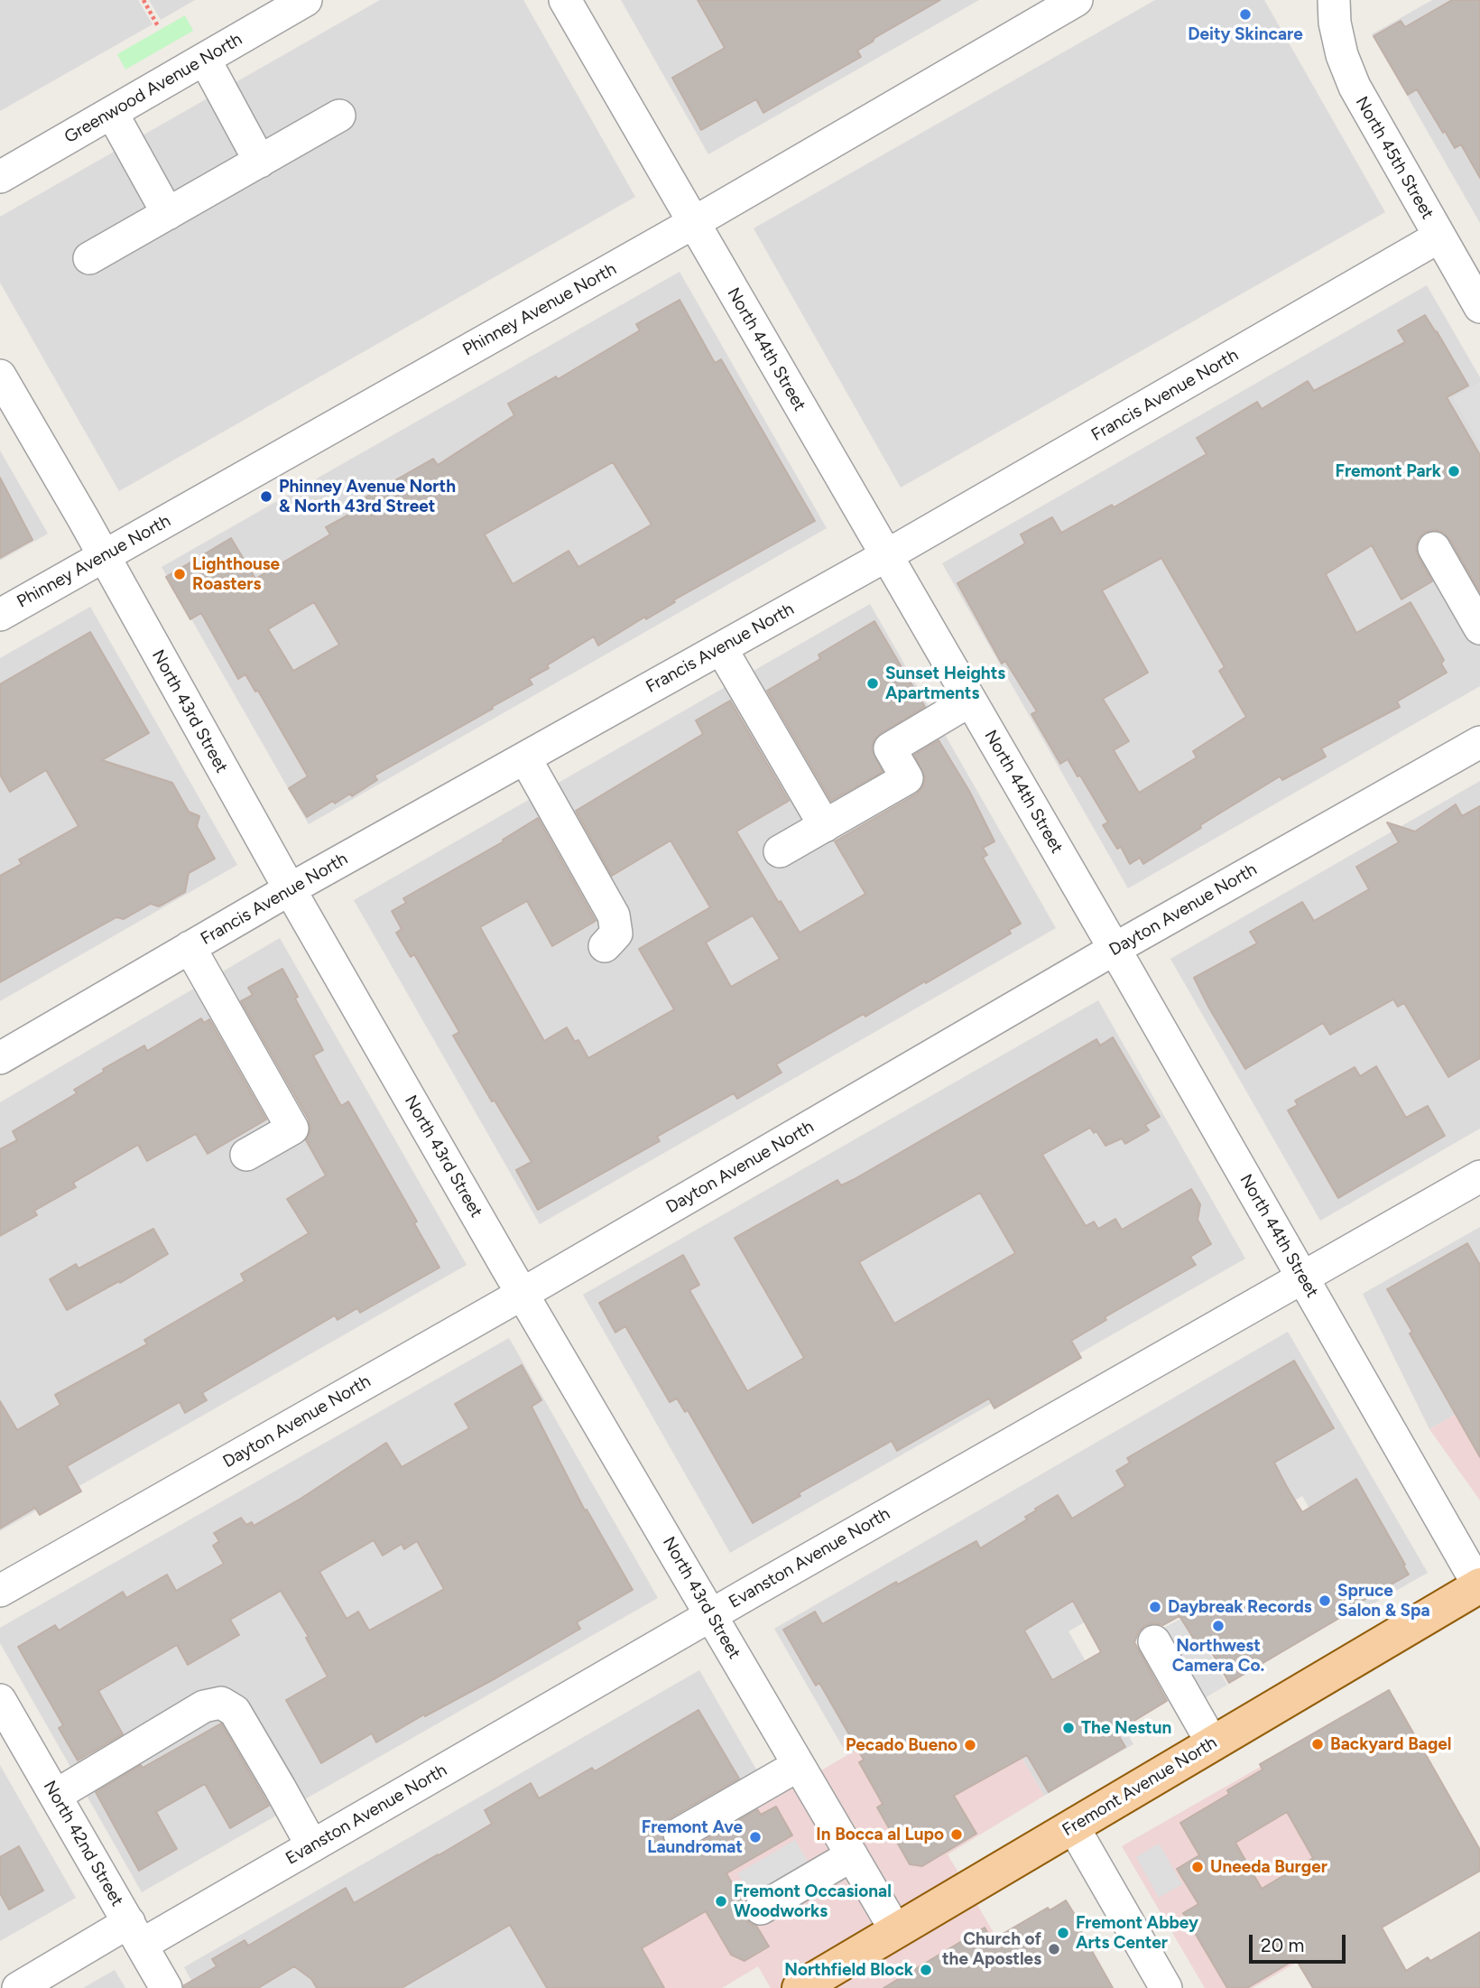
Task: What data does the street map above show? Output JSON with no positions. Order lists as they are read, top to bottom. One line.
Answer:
{"streets":{"main road":["Fremont Avenue North"],"street":["Greenwood Avenue North","North 45th Street","Phinney Avenue North","North 44th Street","Francis Avenue North","North 43rd Street","Dayton Avenue North","Evanston Avenue North","North 42nd Street"]},"crossings":[["North 45th Street","Francis Avenue North"],["Phinney Avenue North","North 44th Street"],["Phinney Avenue North","North 43rd Street"],["North 44th Street","Francis Avenue North"],["North 44th Street","Dayton Avenue North"],["North 44th Street","Evanston Avenue North"],["North 44th Street","Fremont Avenue North"],["Francis Avenue North","North 43rd Street"],["North 43rd Street","Dayton Avenue North"],["North 43rd Street","Evanston Avenue North"],["North 43rd Street","Fremont Avenue North"],["Evanston Avenue North","North 42nd Street"]],"places":["Deity Skincare","Fremont Park","Phinney Avenue North & North 43rd Street","Lighthouse Roasters","Sunset Heights Apartments","Spruce Salon & Spa","Daybreak Records","Northwest Camera Co.","The Nestun","Backyard Bagel","Pecado Bueno","In Bocca al Lupo","Fremont Ave Laundromat","Uneeda Burger","Fremont Occasional Woodworks","Fremont Abbey Arts Center","Church of the Apostles","Northfield Block"],"scale_bar":"20 m"}
